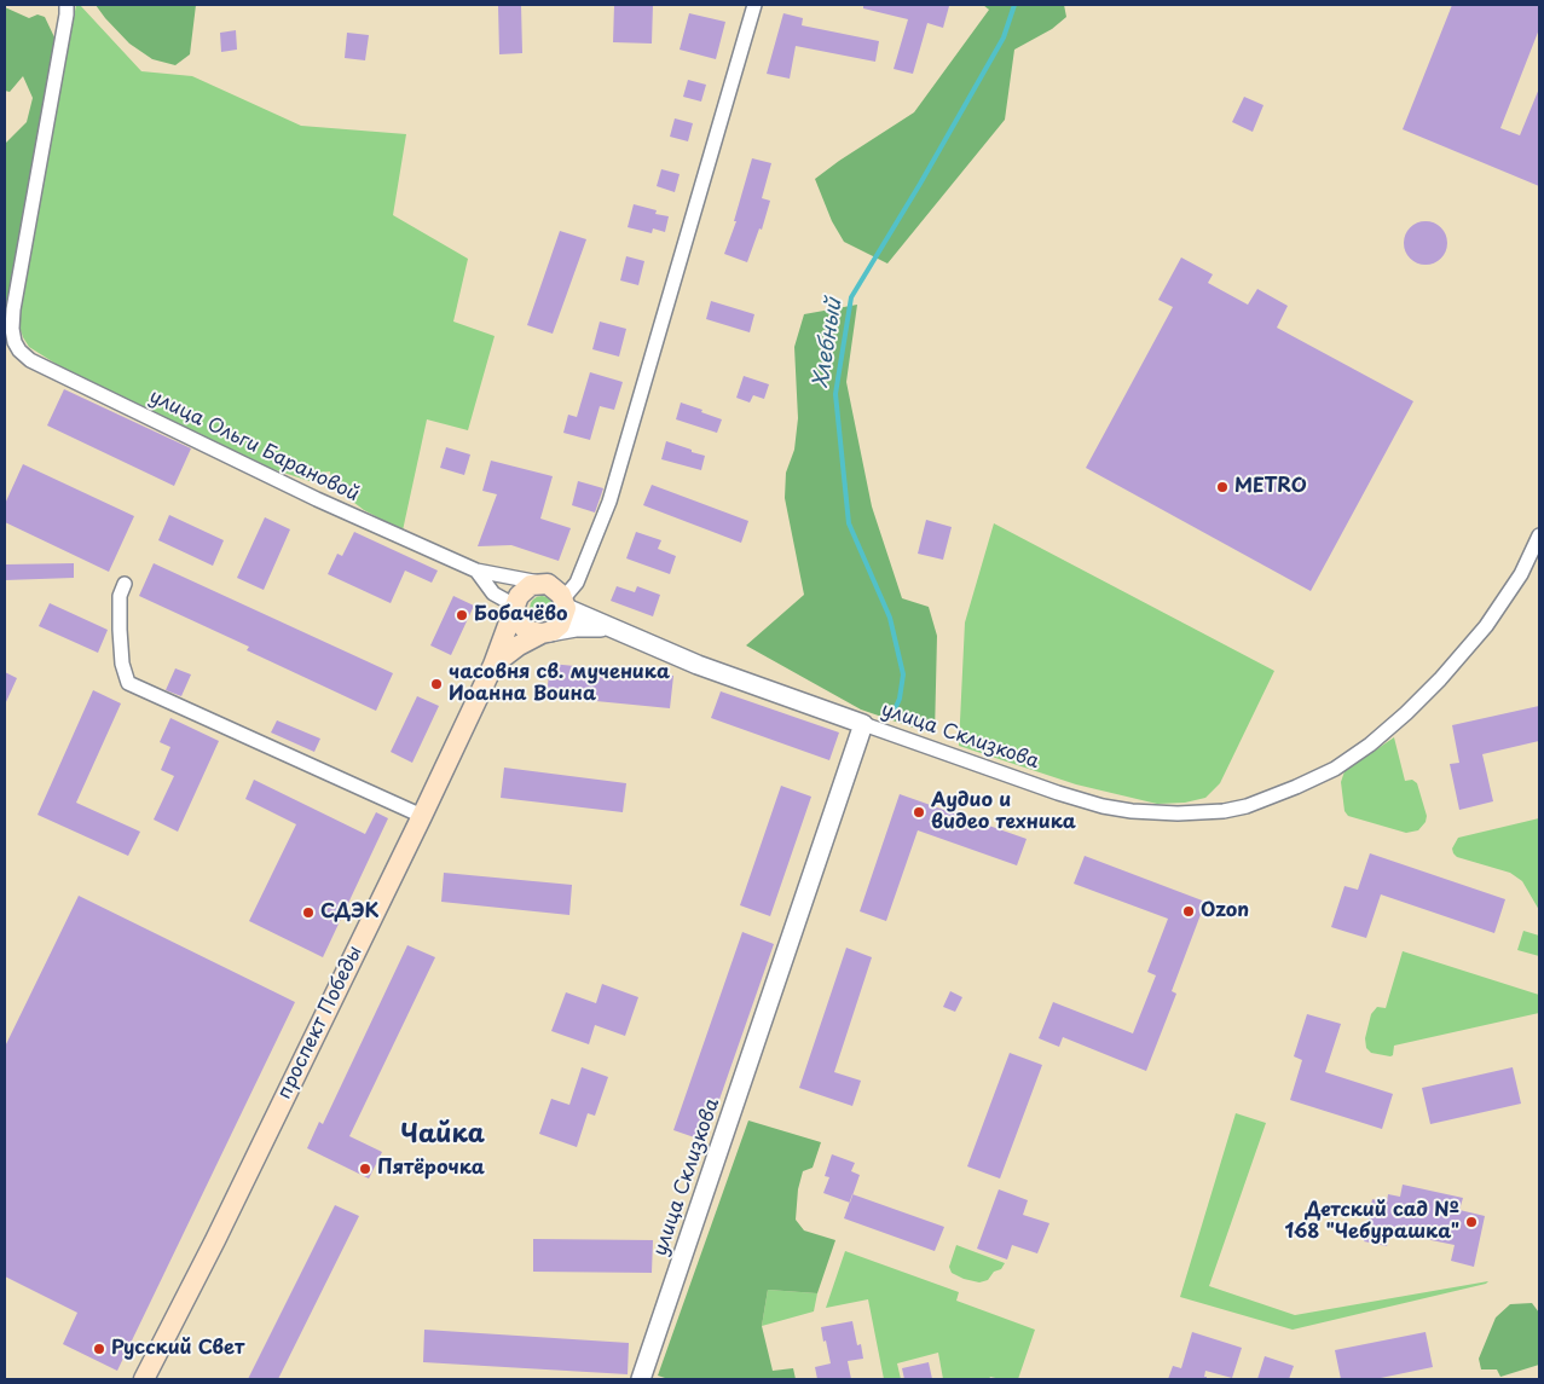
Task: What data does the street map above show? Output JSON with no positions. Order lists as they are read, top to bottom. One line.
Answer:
{"streets":{"main road":["проспект Победы"],"street":["улица Ольги Барановой","улица Склизкова"]},"crossings":[["улица Ольги Барановой","проспект Победы"]],"districts":["Чайка"],"water":["Хлебный"],"places":["METRO","Бобачёво","часовня св. мученика Иоанна Воина","Аудио и видео техника","Ozon","СДЭК","Пятёрочка","Детский сад № 168 \"Чебурашка\"","Русский Свет"]}
